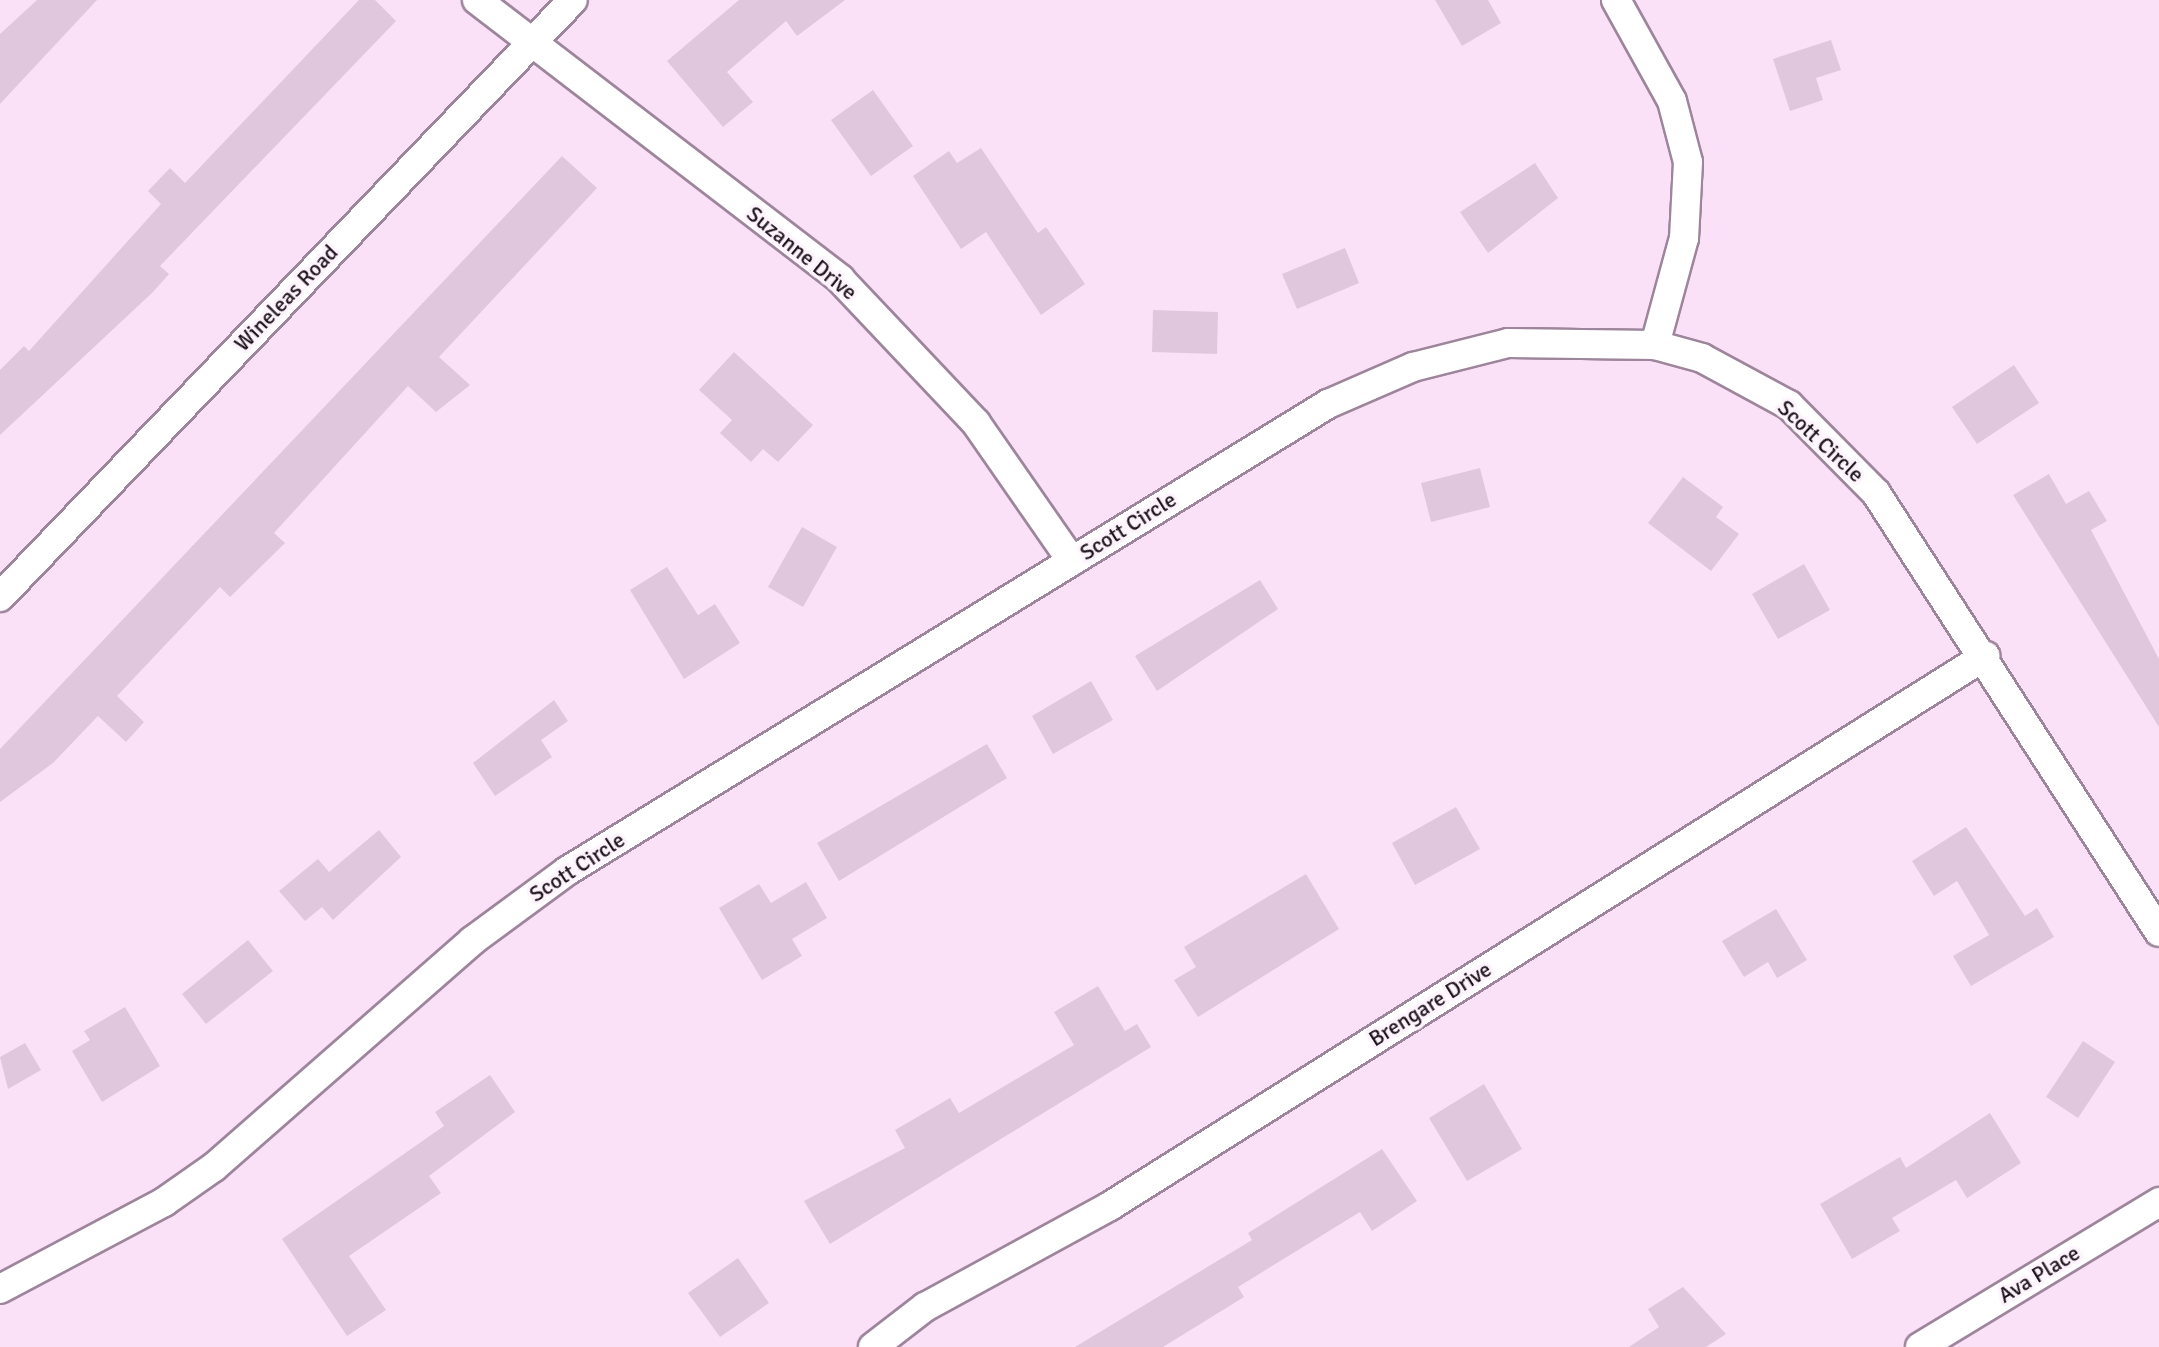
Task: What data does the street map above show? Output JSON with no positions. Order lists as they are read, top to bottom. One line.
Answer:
{"streets":{"street":["Suzanne Drive","Wineleas Road","Scott Circle","Brengare Drive","Ava Place"]},"crossings":[["Suzanne Drive","Wineleas Road"],["Suzanne Drive","Scott Circle"],["Scott Circle","Brengare Drive"]]}
